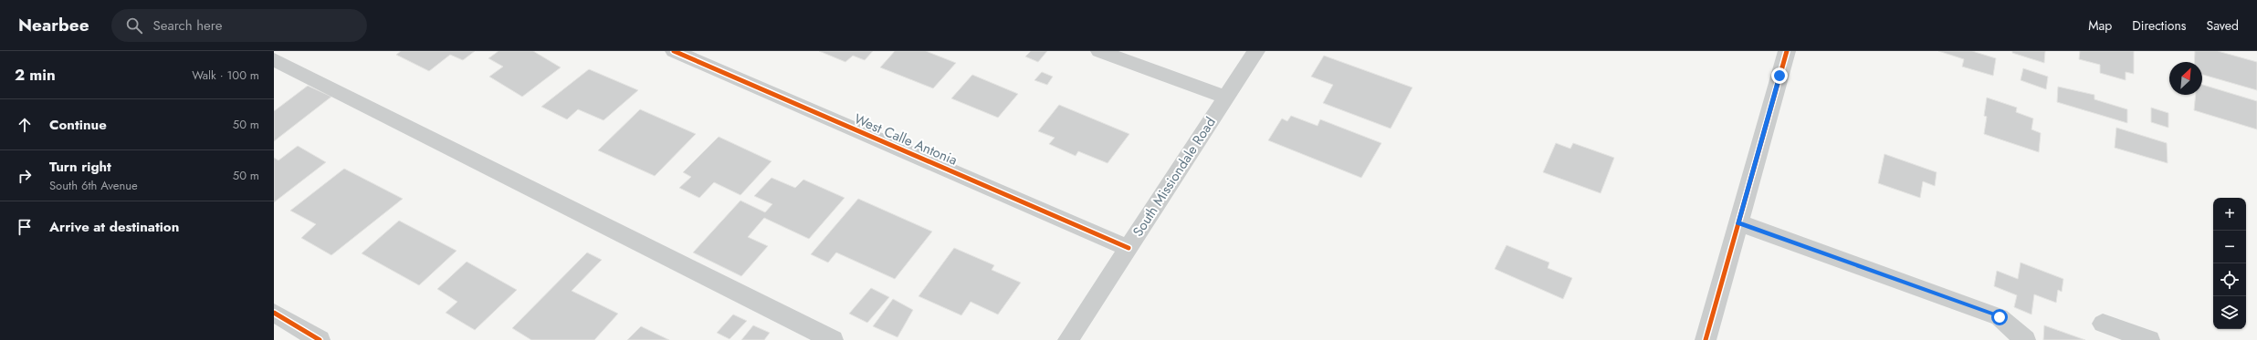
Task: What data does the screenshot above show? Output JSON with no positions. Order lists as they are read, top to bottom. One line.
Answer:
{"streets":{"street":["West Calle Antonia","South Missiondale Road"]},"crossings":[["West Calle Antonia","South Missiondale Road"]],"north":"top right","page":{"header":"Nearbee","search":"Search here","nav":["Map","Directions","Saved"],"heading":["2 min","Walk · 100 m"],"list":[["Continue","50 m"],["Turn right","South 6th Avenue","50 m"],"Arrive at destination"],"map_buttons":["+","−"]}}
